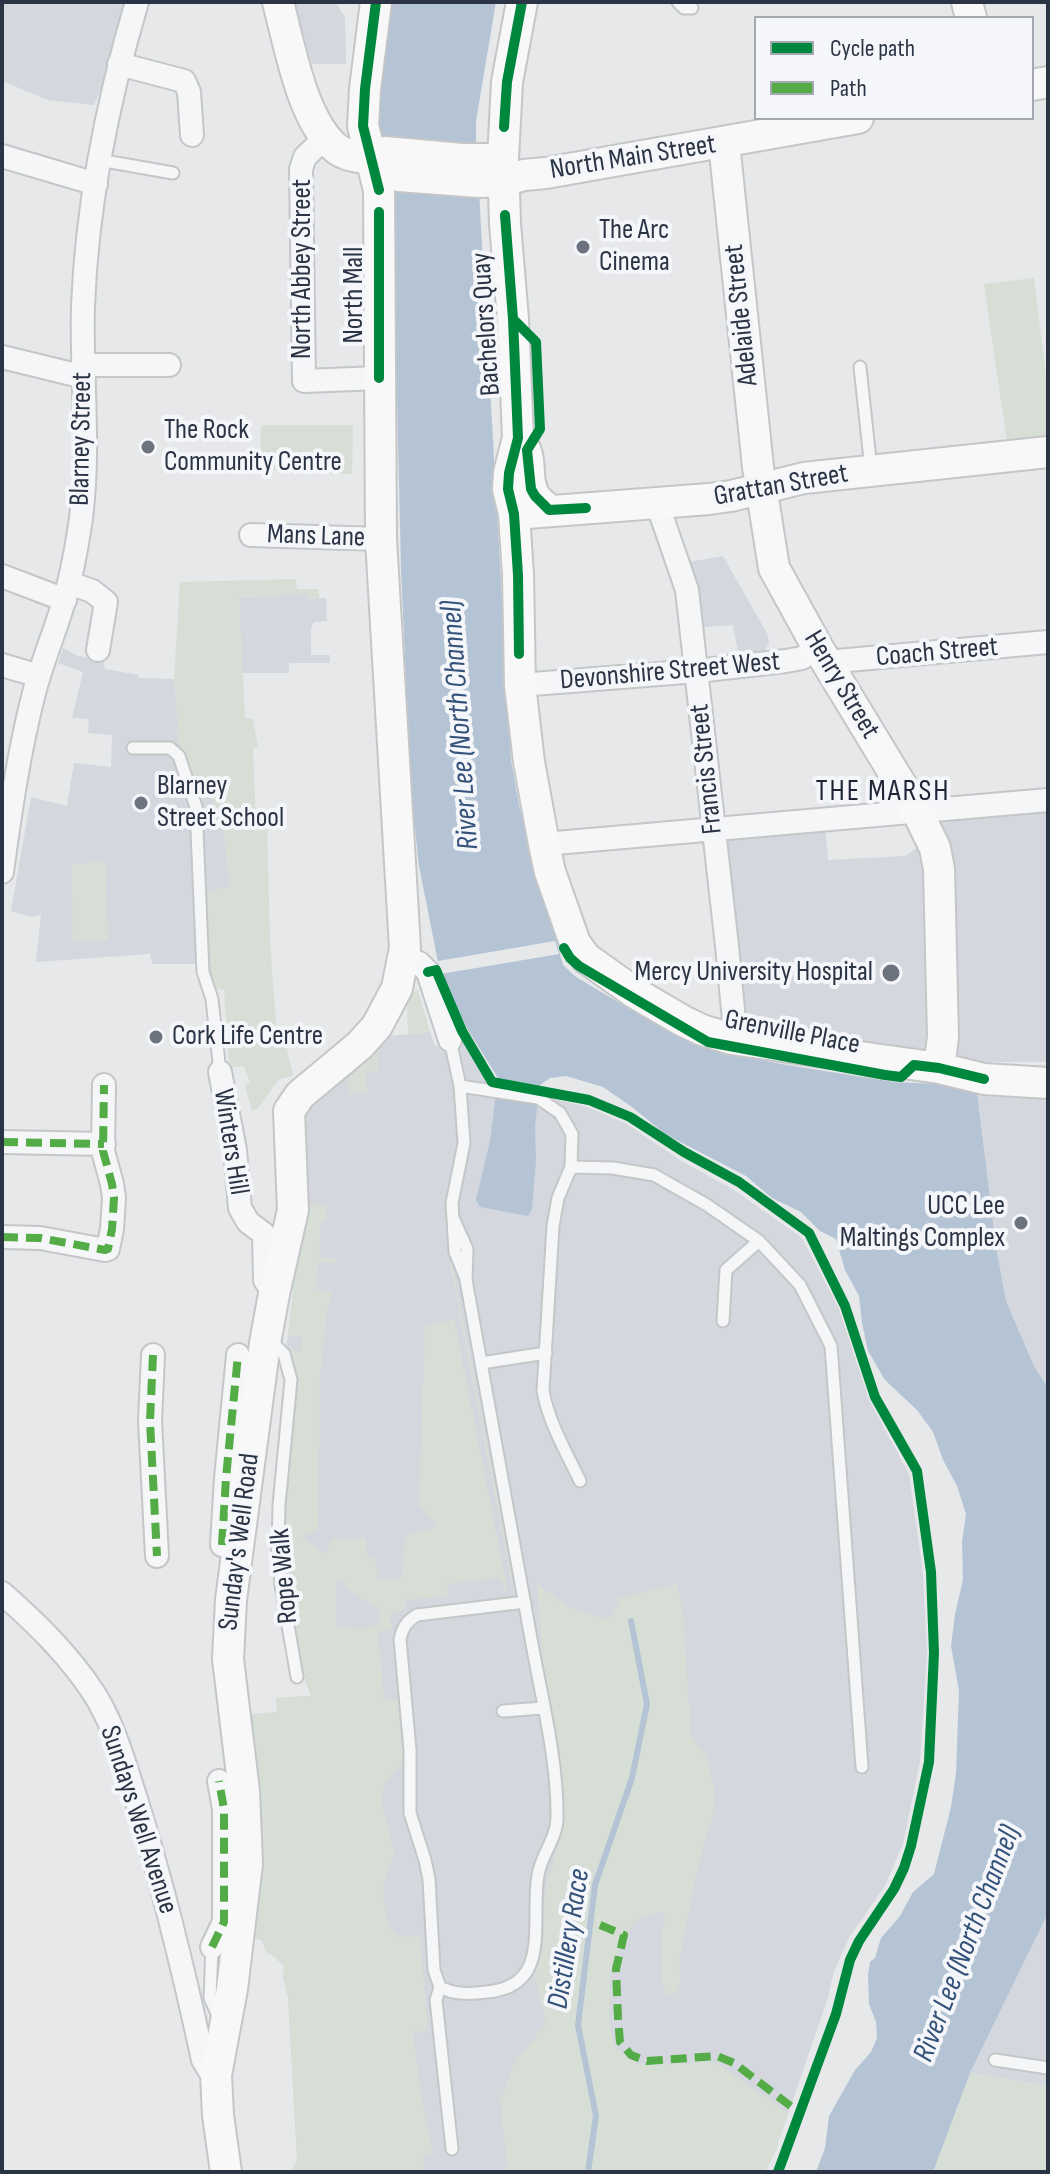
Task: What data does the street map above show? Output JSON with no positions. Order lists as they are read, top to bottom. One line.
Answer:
{"streets":{"main road":["North Main Street","North Mall","Adelaide Street","Bachelors Quay","Grattan Street","Henry Street","Grenville Place","Sunday's Well Road"],"street":["North Abbey Street","Blarney Street","Mans Lane","Coach Street","Devonshire Street West","Francis Street","Winters Hill","Sundays Well Avenue"],"lane":["Rope Walk"]},"crossings":[["North Main Street","North Abbey Street"],["North Main Street","North Mall"],["North Main Street","Adelaide Street"],["North Main Street","Bachelors Quay"],["North Abbey Street","North Mall"],["North Mall","Mans Lane"],["North Mall","Sunday's Well Road"],["Adelaide Street","Grattan Street"],["Adelaide Street","Henry Street"],["Bachelors Quay","Grattan Street"],["Bachelors Quay","Devonshire Street West"],["Bachelors Quay","Grenville Place"],["Grattan Street","Henry Street"],["Grattan Street","Francis Street"],["Coach Street","Devonshire Street West"],["Coach Street","Henry Street"],["Devonshire Street West","Henry Street"],["Devonshire Street West","Francis Street"],["Henry Street","Grenville Place"],["Francis Street","Grenville Place"],["Winters Hill","Sunday's Well Road"],["Sunday's Well Road","Rope Walk"],["Sunday's Well Road","Sundays Well Avenue"]],"districts":["THE MARSH"],"water":["River Lee (North Channel)","Distillery Race"],"places":["The Arc Cinema","The Rock Community Centre","Blarney Street School","Mercy University Hospital","Cork Life Centre","UCC Lee Maltings Complex"],"legend":["Cycle path","Path"]}
